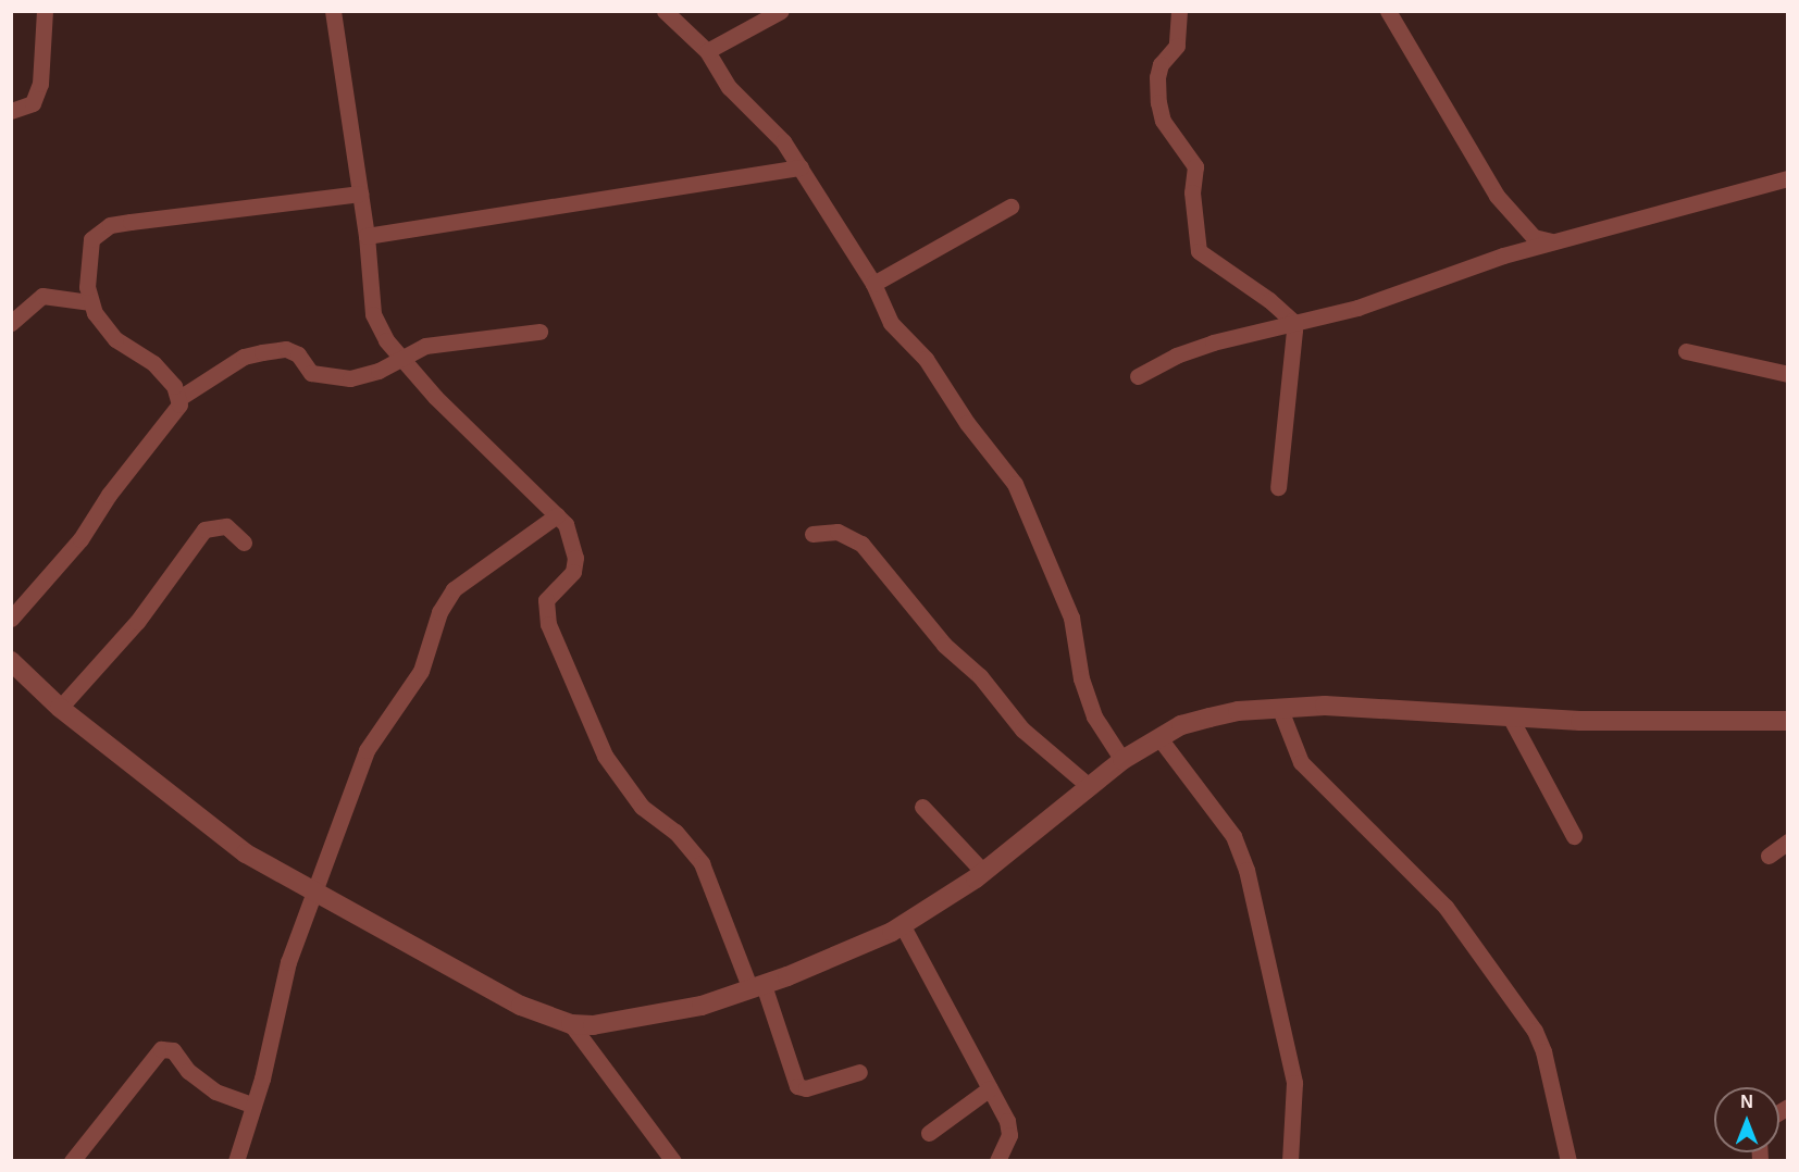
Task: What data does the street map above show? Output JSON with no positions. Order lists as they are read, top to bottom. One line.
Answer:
{"north":"top"}
